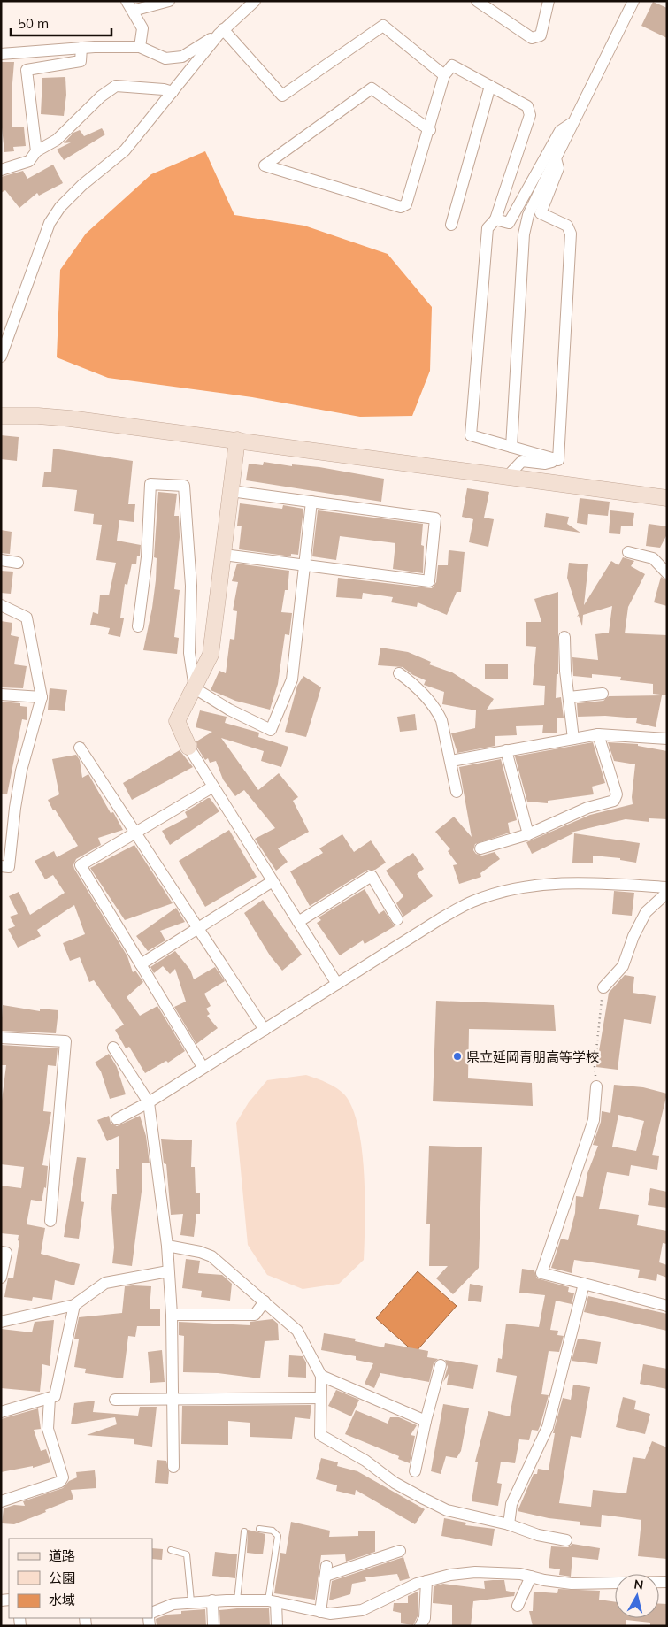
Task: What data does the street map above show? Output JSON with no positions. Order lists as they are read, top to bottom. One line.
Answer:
{"places":["県立延岡青朋高等学校"],"legend":["道路","公園","水域"],"scale_bar":"50 m","north":"top"}
